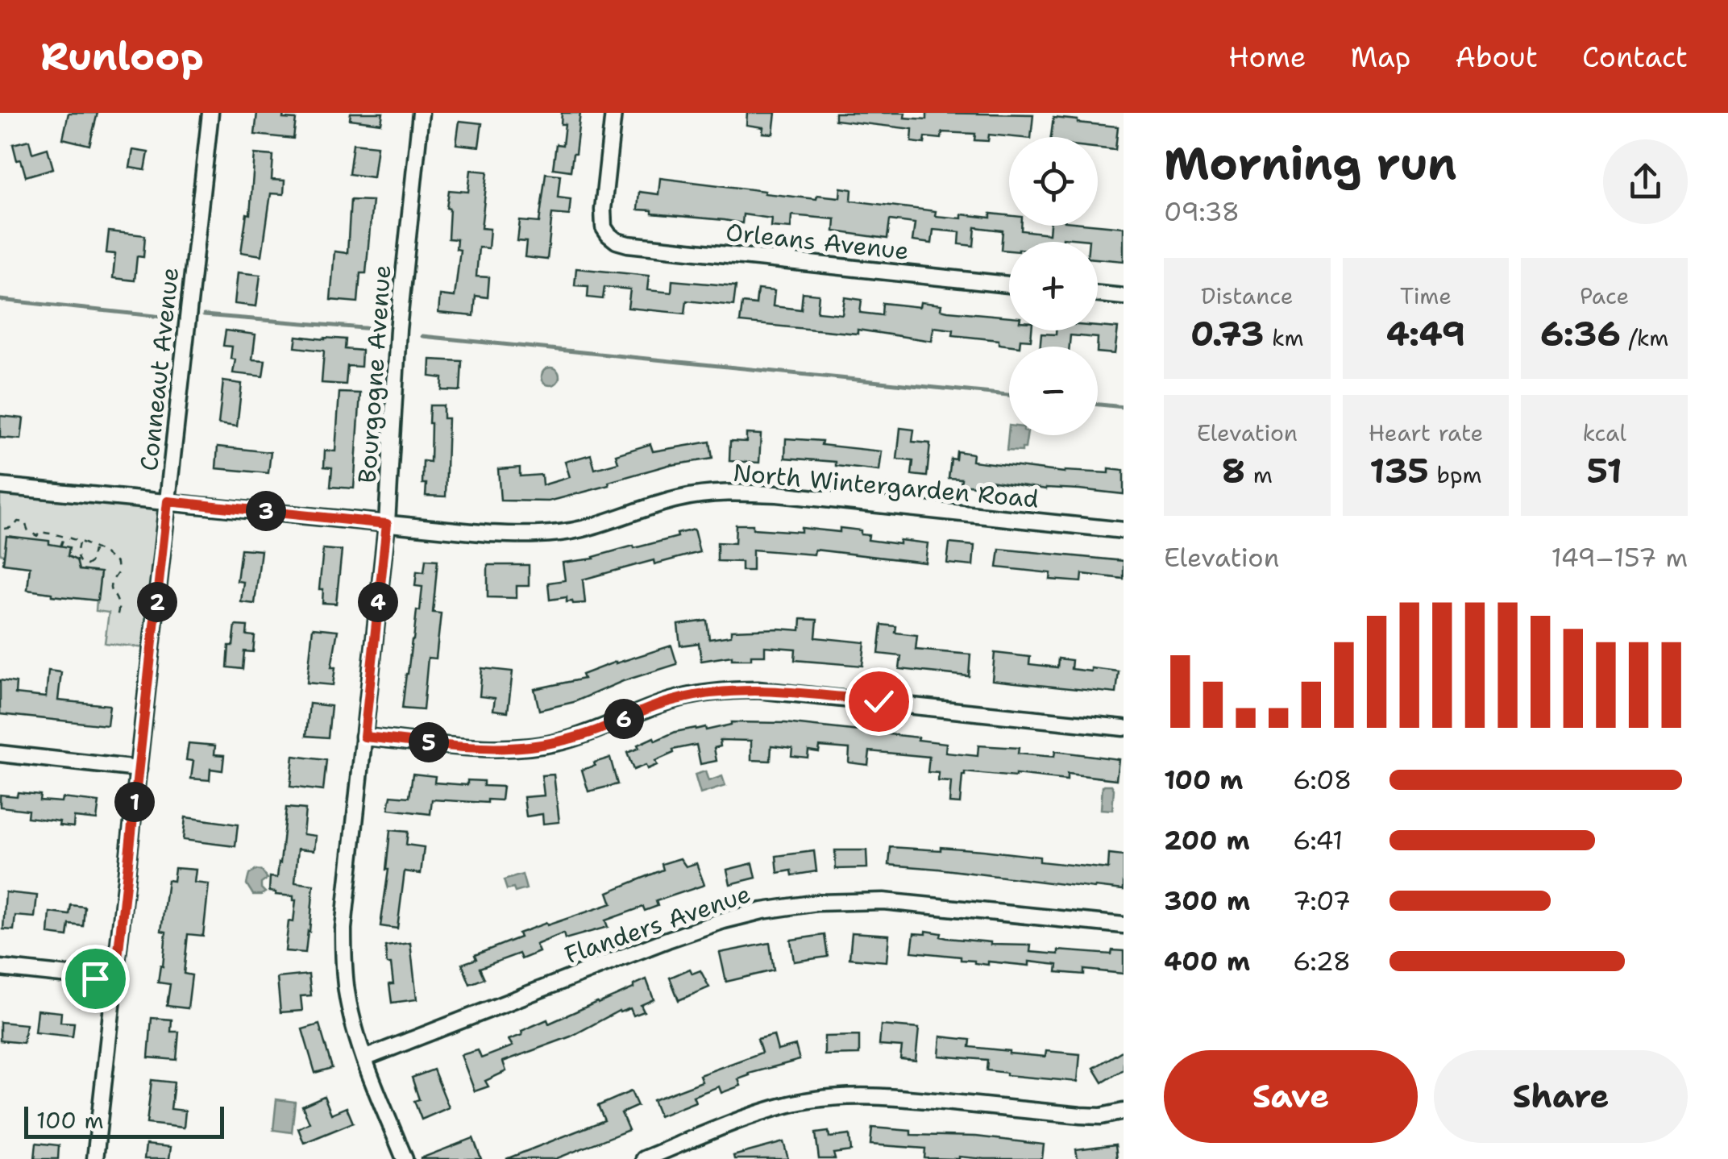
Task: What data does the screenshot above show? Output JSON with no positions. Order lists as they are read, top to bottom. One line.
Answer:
{"streets":{"street":["Orleans Avenue","Conneaut Avenue","Bourgogne Avenue","North Wintergarden Road","Flanders Avenue"]},"crossings":[["Conneaut Avenue","North Wintergarden Road"],["Bourgogne Avenue","North Wintergarden Road"],["Bourgogne Avenue","Flanders Avenue"]],"scale_bar":"100 m","page":{"header":"Runloop","nav":["Home","Map","About","Contact"],"heading":["Morning run","09:38"],"map_buttons":["+","−"],"stats":[["Distance","0.73 km"],["Time","4:49"],["Pace","6:36 /km"],["Elevation","8 m"],["Heart rate","135 bpm"],["kcal","51"]],"pins":["3","2","4","6","5","1"],"chart":["Elevation","149–157 m"],"list":[{"name":"100 m","note":"6:08"},{"name":"200 m","note":"6:41"},{"name":"300 m","note":"7:07"},{"name":"400 m","note":"6:28"}],"buttons":["Save","Share"],"scale":"100 m"}}
